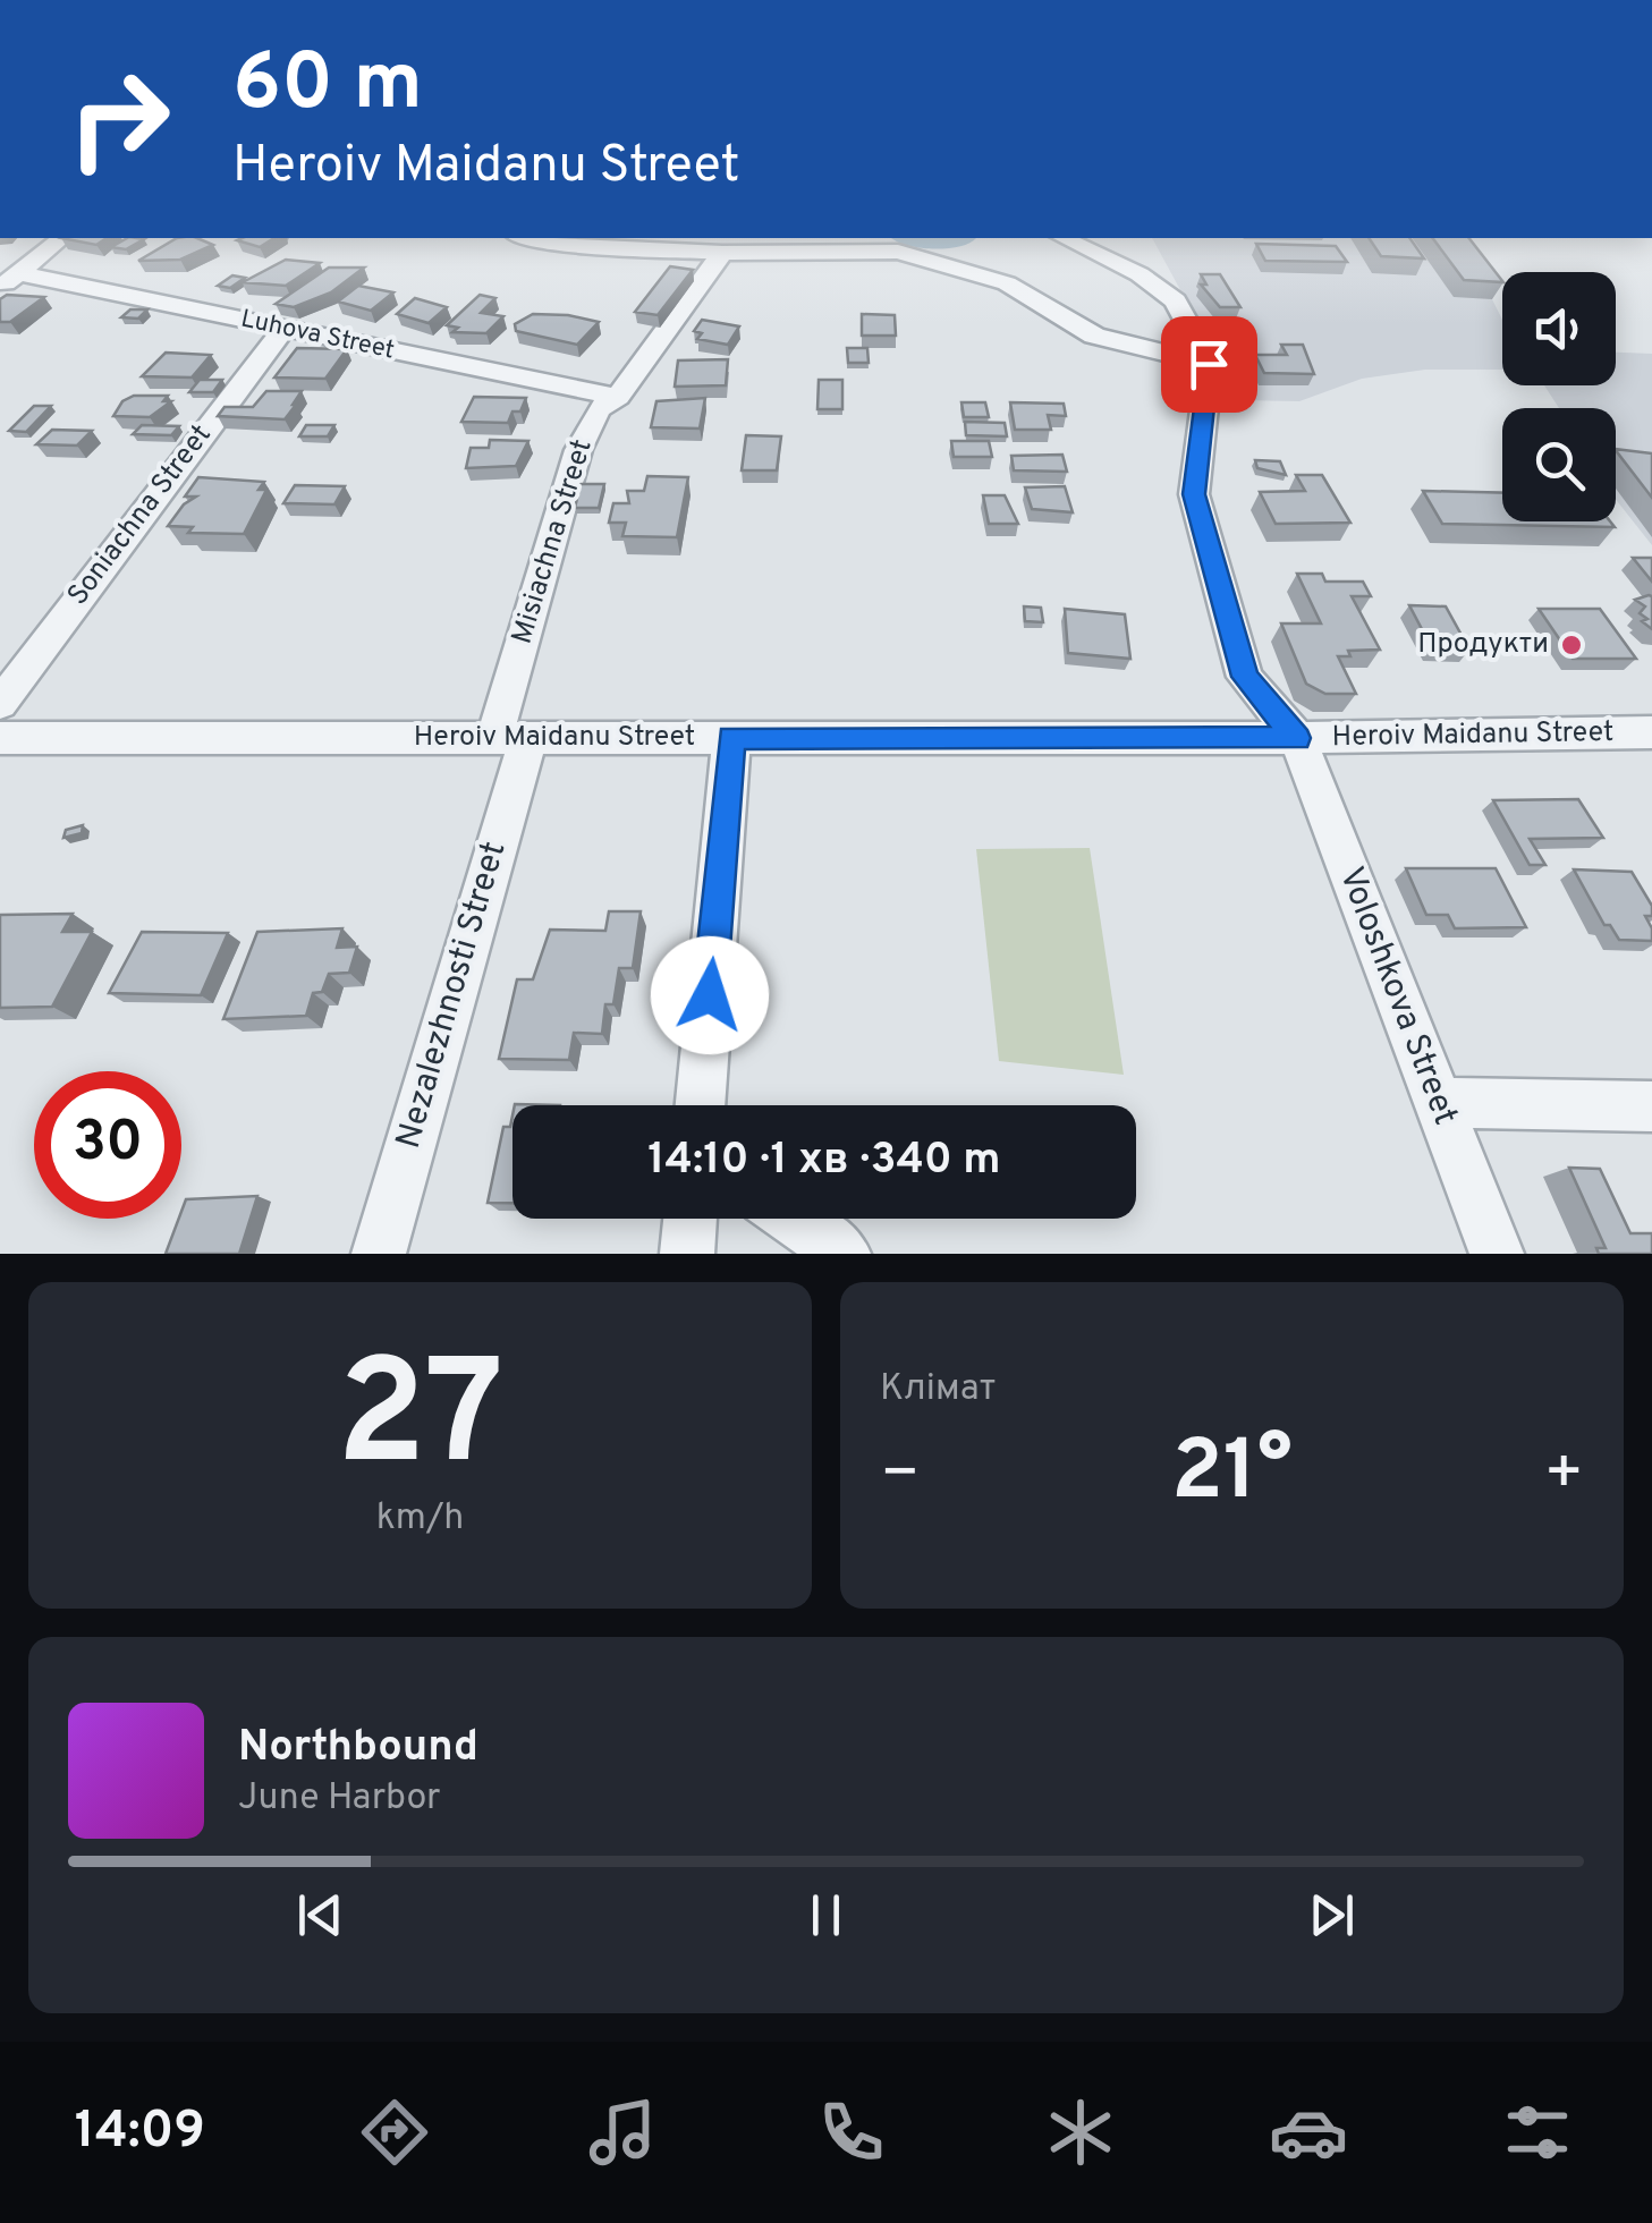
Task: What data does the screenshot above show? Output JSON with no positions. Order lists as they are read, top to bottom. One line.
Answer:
{"streets":{"street":["Luhova Street","Soniachna Street","Misiachna Street","Heroiv Maidanu Street","Nezalezhnosti Street","Voloshkova Street"]},"crossings":[["Luhova Street","Soniachna Street"],["Luhova Street","Misiachna Street"],["Misiachna Street","Heroiv Maidanu Street"],["Misiachna Street","Nezalezhnosti Street"],["Heroiv Maidanu Street","Nezalezhnosti Street"],["Heroiv Maidanu Street","Voloshkova Street"]],"places":["Продукти"],"page":{"turn":["60 m","Heroiv Maidanu Street"],"limit":"30","trip":"14:10 · 1 хв · 340 m","tile":[["27","km/h"],"Клімат"],"heat":["−","21°","+"],"song":["Northbound","June Harbor"],"tabs":"14:09"}}
